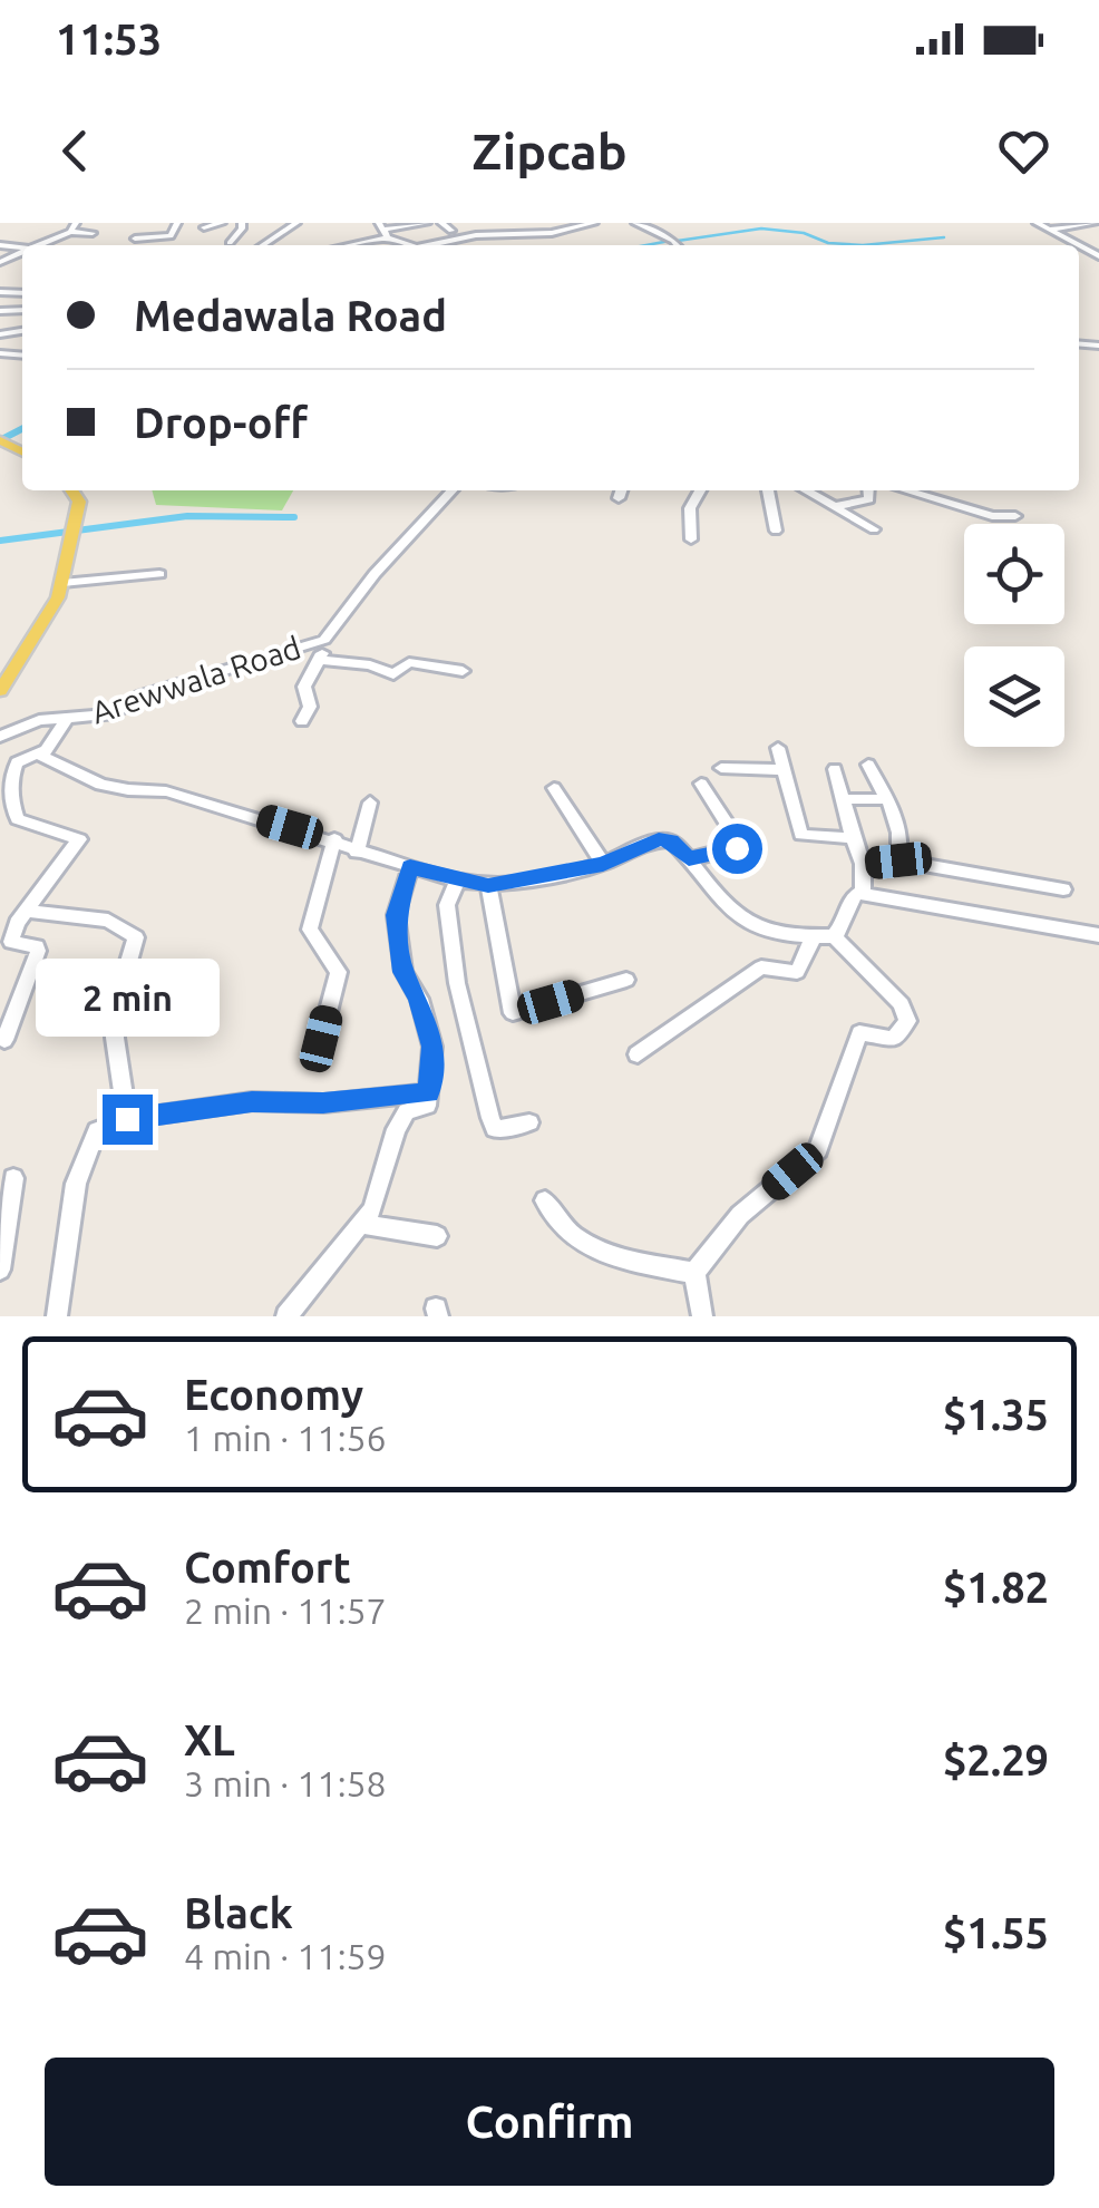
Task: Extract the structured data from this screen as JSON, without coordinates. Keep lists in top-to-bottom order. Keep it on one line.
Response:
{"streets":{"street":["Arewwala Road"]},"page":{"status":"11:53","header":"Zipcab","banner":["Medawala Road","Drop-off"],"bubble":"2 min","list":[{"name":"Economy","note":"1 min · 11:56","value":"$1.35"},{"name":"Comfort","note":"2 min · 11:57","value":"$1.82"},{"name":"XL","note":"3 min · 11:58","value":"$2.29"},{"name":"Black","note":"4 min · 11:59","value":"$1.55"}],"buttons":"Confirm"}}
